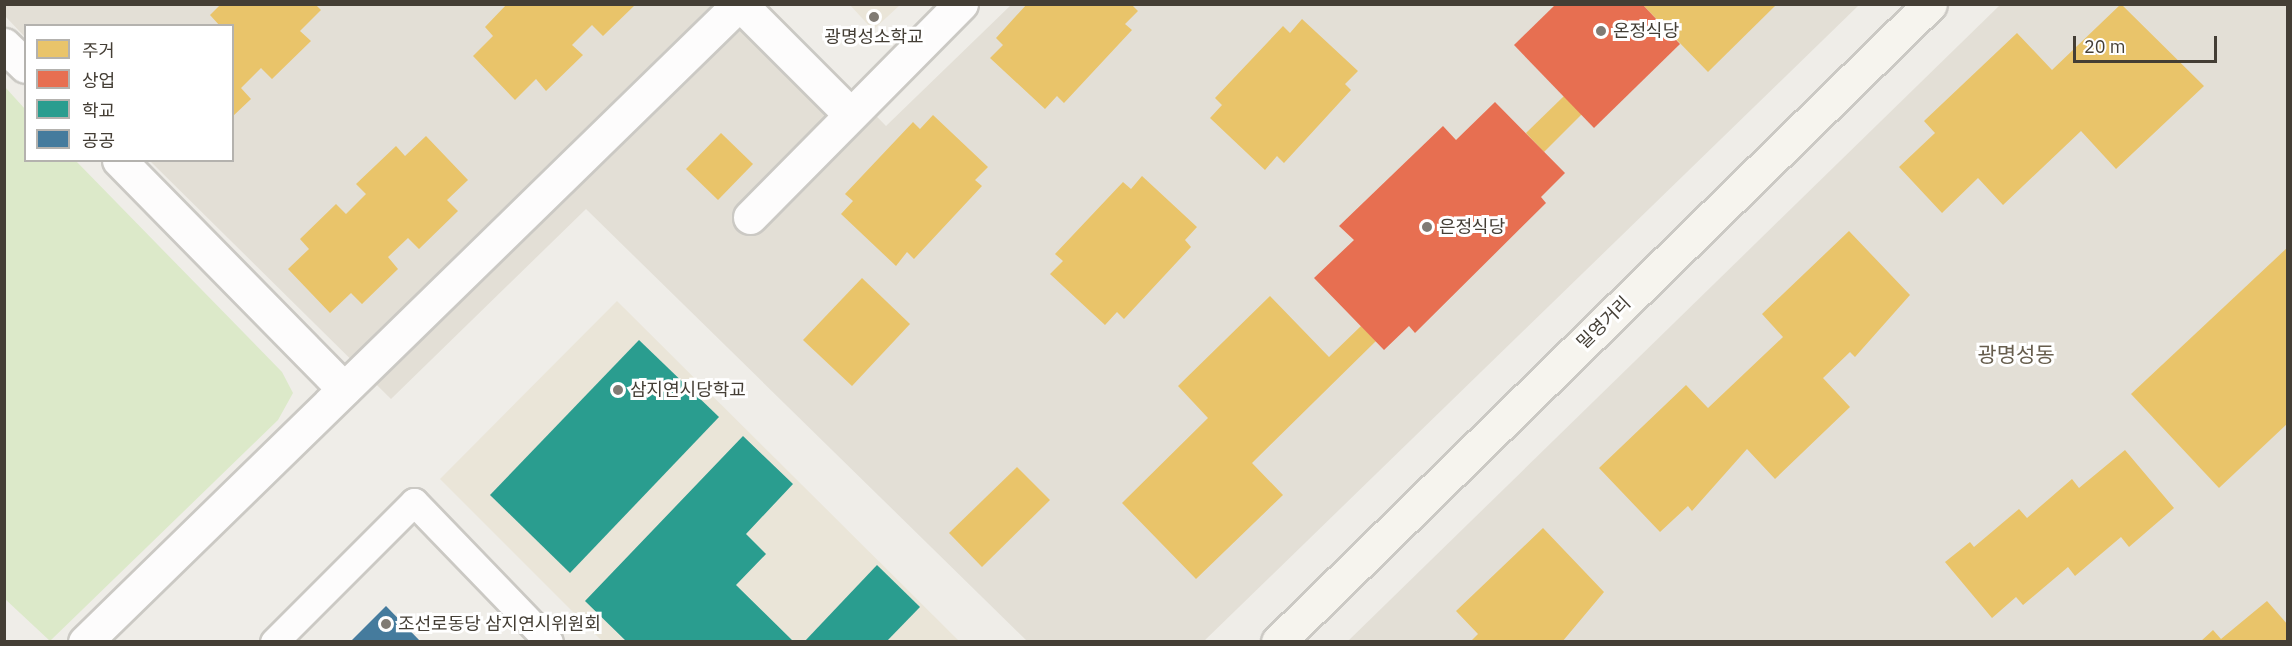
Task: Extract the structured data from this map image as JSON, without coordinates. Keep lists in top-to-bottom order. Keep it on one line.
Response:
{"streets":{"main road":["밀영거리"]},"districts":["광명성동"],"places":["광명성소학교","온정식당","은정식당","삼지연시당학교","조선로동당 삼지연시위원회"],"legend":["주거","상업","학교","공공"],"scale_bar":"20 m"}
